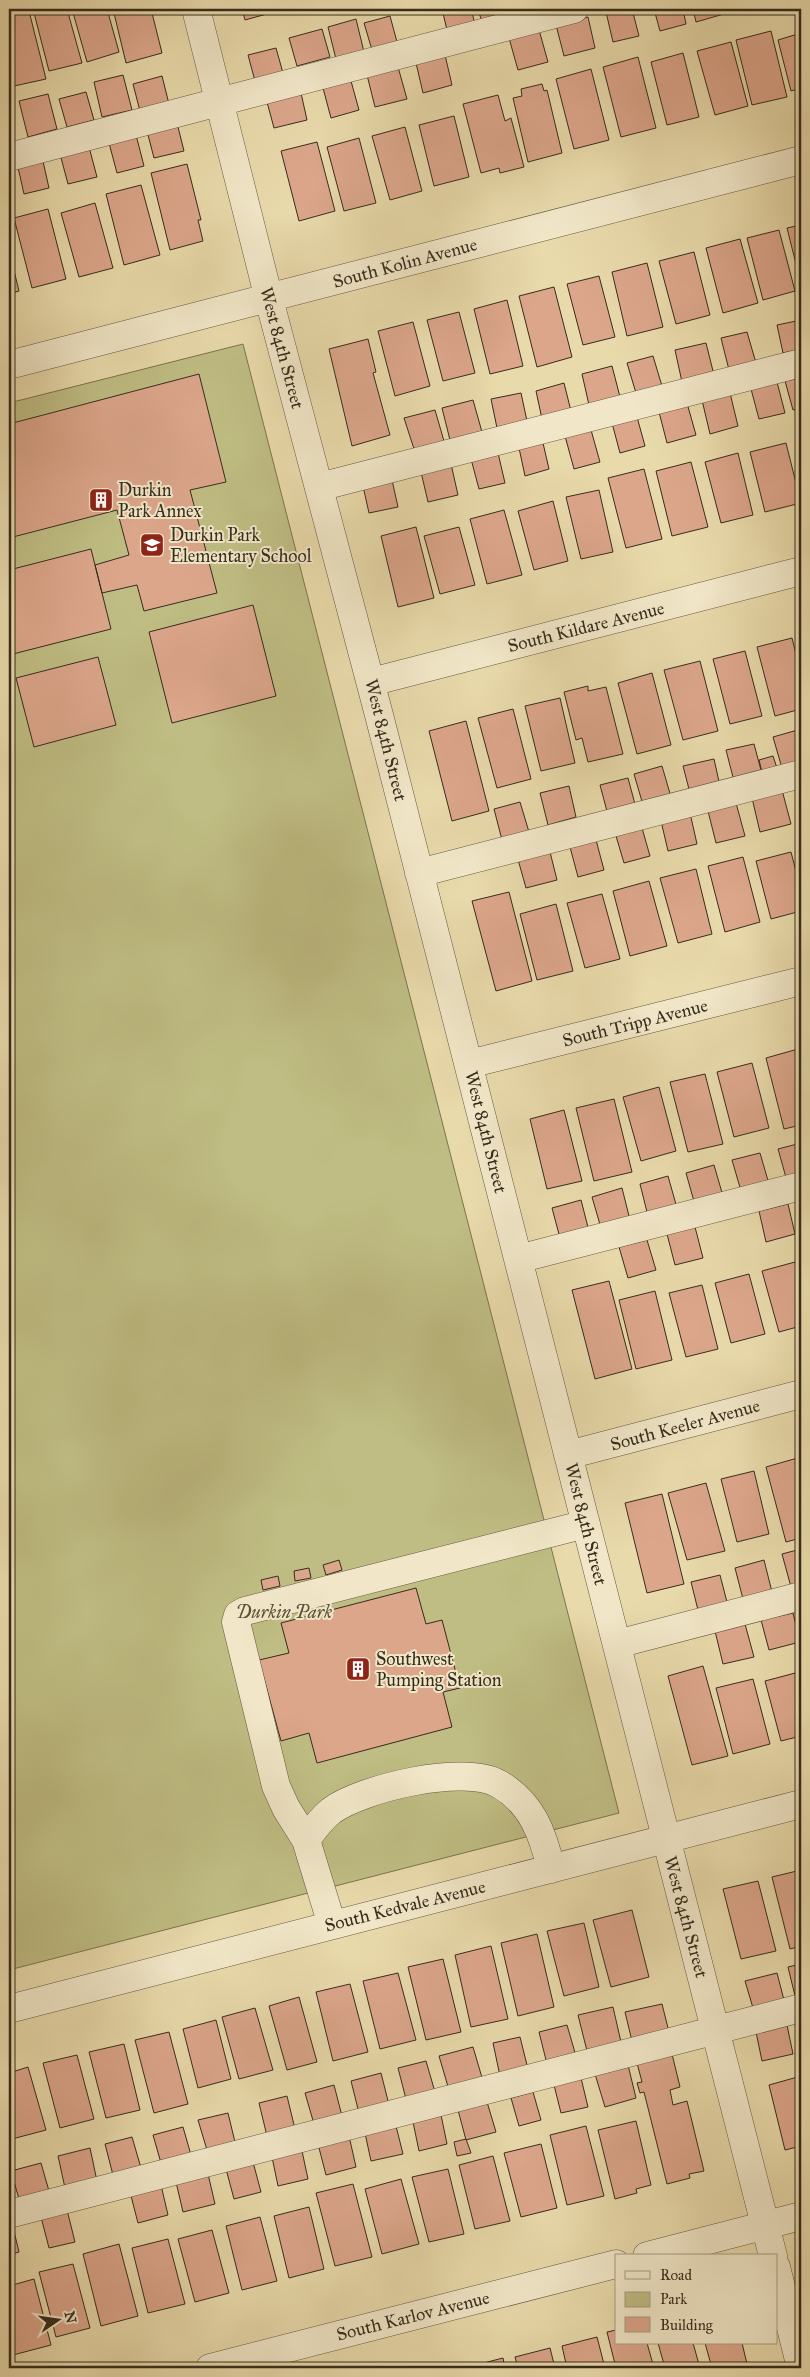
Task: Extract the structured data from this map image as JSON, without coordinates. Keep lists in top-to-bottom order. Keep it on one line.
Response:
{"streets":{"street":["South Kolin Avenue","West 84th Street","South Kildare Avenue","South Tripp Avenue","South Keeler Avenue","South Kedvale Avenue","South Karlov Avenue"]},"crossings":[["South Kolin Avenue","West 84th Street"],["West 84th Street","South Kildare Avenue"],["West 84th Street","South Tripp Avenue"],["West 84th Street","South Keeler Avenue"],["West 84th Street","South Kedvale Avenue"]],"parks":["Durkin Park"],"places":{"building":["Durkin Park Annex","Southwest Pumping Station"],"school or university":["Durkin Park Elementary School"]},"legend":["Road","Park","Building"],"north":"right"}
